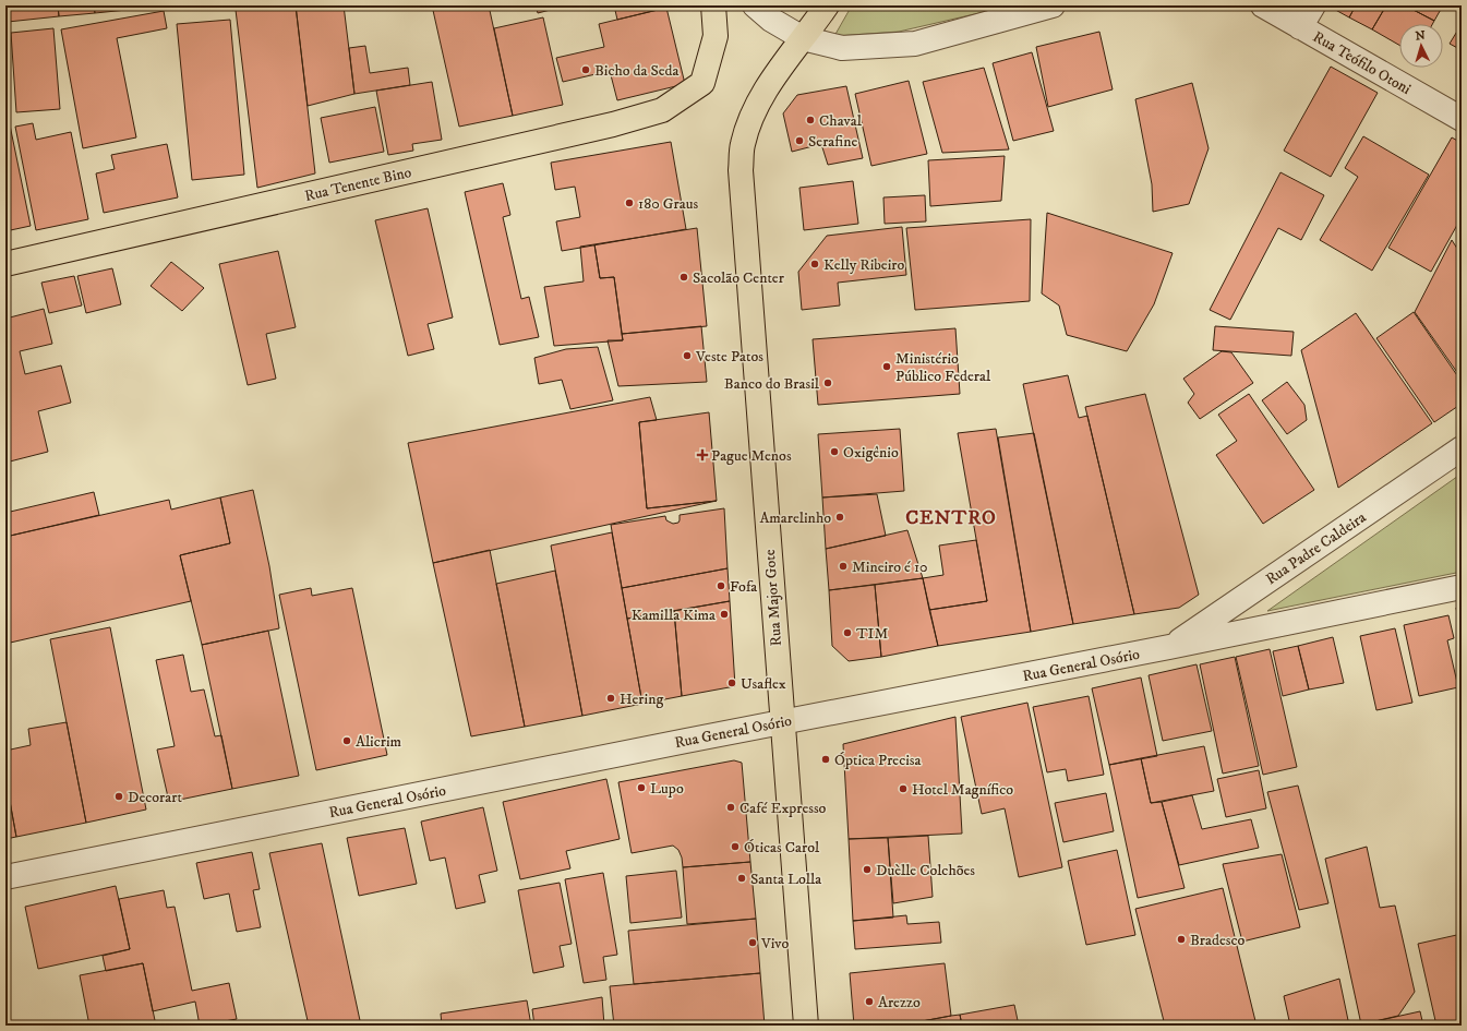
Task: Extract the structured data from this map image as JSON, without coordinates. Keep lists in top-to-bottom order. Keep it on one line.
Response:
{"streets":{"main road":["Rua Tenente Bino","Rua Major Gote"],"street":["Rua Teófilo Otoni","Rua Padre Caldeira","Rua General Osório"]},"crossings":[["Rua Padre Caldeira","Rua General Osório"],["Rua Major Gote","Rua General Osório"]],"districts":["CENTRO"],"places":{"other":["Bicho da Seda","Chaval","Serafine","180 Graus","Kelly Ribeiro","Sacolão Center","Veste Patos","Ministério Público Federal","Banco do Brasil","Oxigênio","Amarelinho","Mineiro é 10","Fofa","Kamilla Kima","TIM","Usaflex","Hering","Alicrim","Óptica Precisa","Lupo","Hotel Magnífico","Decorart","Café Expresso","Óticas Carol","Duèlle Colchões","Santa Lolla","Bradesco","Vivo","Arezzo"],"health":["Pague Menos"]},"north":"top"}
